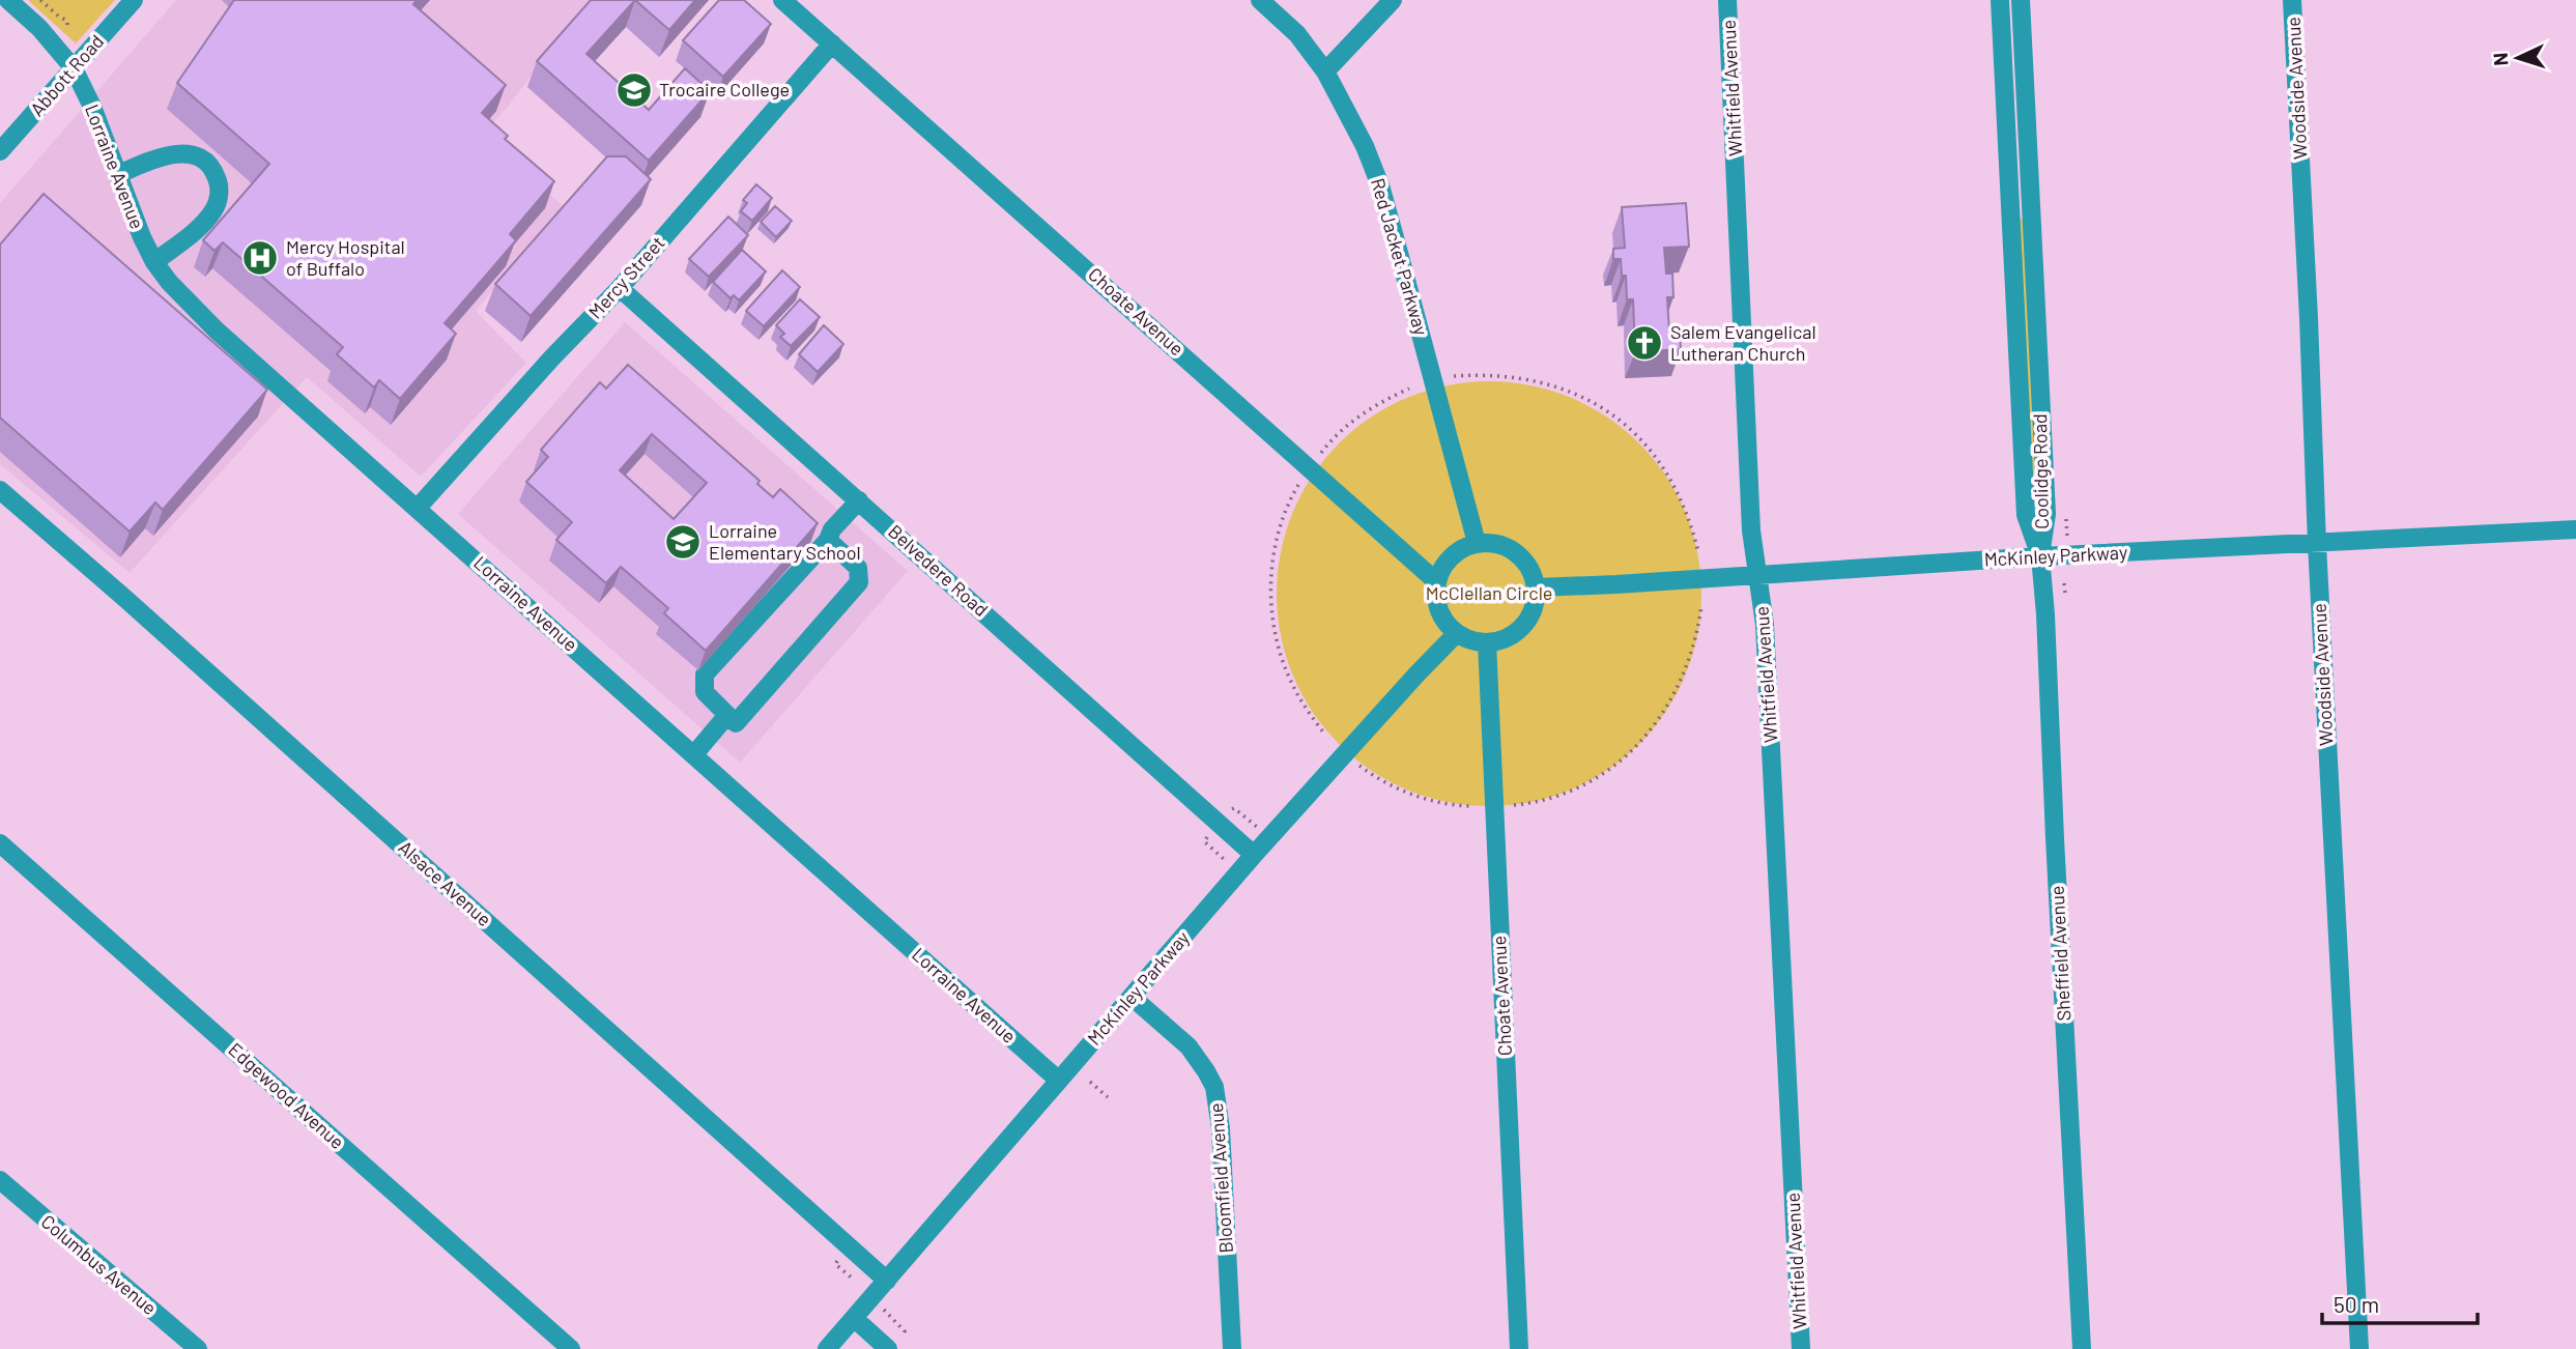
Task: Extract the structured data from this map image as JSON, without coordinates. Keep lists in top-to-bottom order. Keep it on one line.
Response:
{"streets":{"street":["Abbott Road","Whitfield Avenue","Woodside Avenue","Lorraine Avenue","Red Jacket Parkway","Mercy Street","Choate Avenue","Coolidge Road","McKinley Parkway","Belvedere Road","Alsace Avenue","Sheffield Avenue","Edgewood Avenue","Bloomfield Avenue","Columbus Avenue"]},"crossings":[["Abbott Road","Lorraine Avenue"],["Whitfield Avenue","McKinley Parkway"],["Woodside Avenue","McKinley Parkway"],["Lorraine Avenue","Mercy Street"],["Lorraine Avenue","McKinley Parkway"],["Red Jacket Parkway","Choate Avenue"],["Red Jacket Parkway","McKinley Parkway"],["Mercy Street","Choate Avenue"],["Mercy Street","Belvedere Road"],["Choate Avenue","McKinley Parkway"],["Coolidge Road","McKinley Parkway"],["Coolidge Road","Sheffield Avenue"],["McKinley Parkway","Belvedere Road"],["McKinley Parkway","Alsace Avenue"],["McKinley Parkway","Sheffield Avenue"],["McKinley Parkway","Bloomfield Avenue"]],"parks":["McClellan Circle"],"places":{"school or university":["Trocaire College","Lorraine Elementary School"],"hospital":["Mercy Hospital of Buffalo"],"church":["Salem Evangelical Lutheran Church"]},"scale_bar":"50 m","north":"left"}
